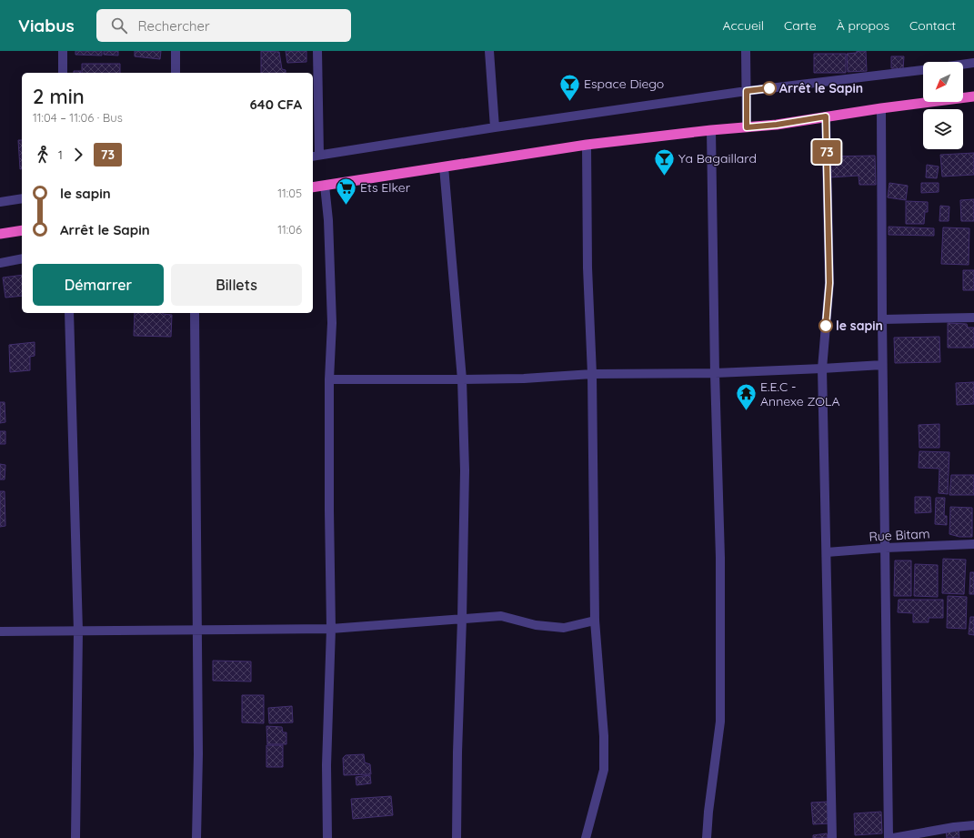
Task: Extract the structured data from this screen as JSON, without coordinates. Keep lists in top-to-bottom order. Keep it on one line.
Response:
{"streets":{"street":["Rue Bitam"]},"places":{"other":["Arrêt le Sapin","le sapin"],"bar":["Espace Diego","Ya Bagaillard"],"supermarket":["Ets Elker"],"temple":["E.E.C - Annexe ZOLA"]},"lines":["bus line 73"],"north":"bottom left","page":{"header":"Viabus","search":"Rechercher","nav":["Accueil","Carte","À propos","Contact"],"on_map":"73","heading":["2 min","11:04 – 11:06 · Bus","640 CFA"],"legs":["1","73"],"list":[{"name":"le sapin","value":"11:05"},{"name":"Arrêt le Sapin","value":"11:06"}],"buttons":["Démarrer","Billets"]}}
